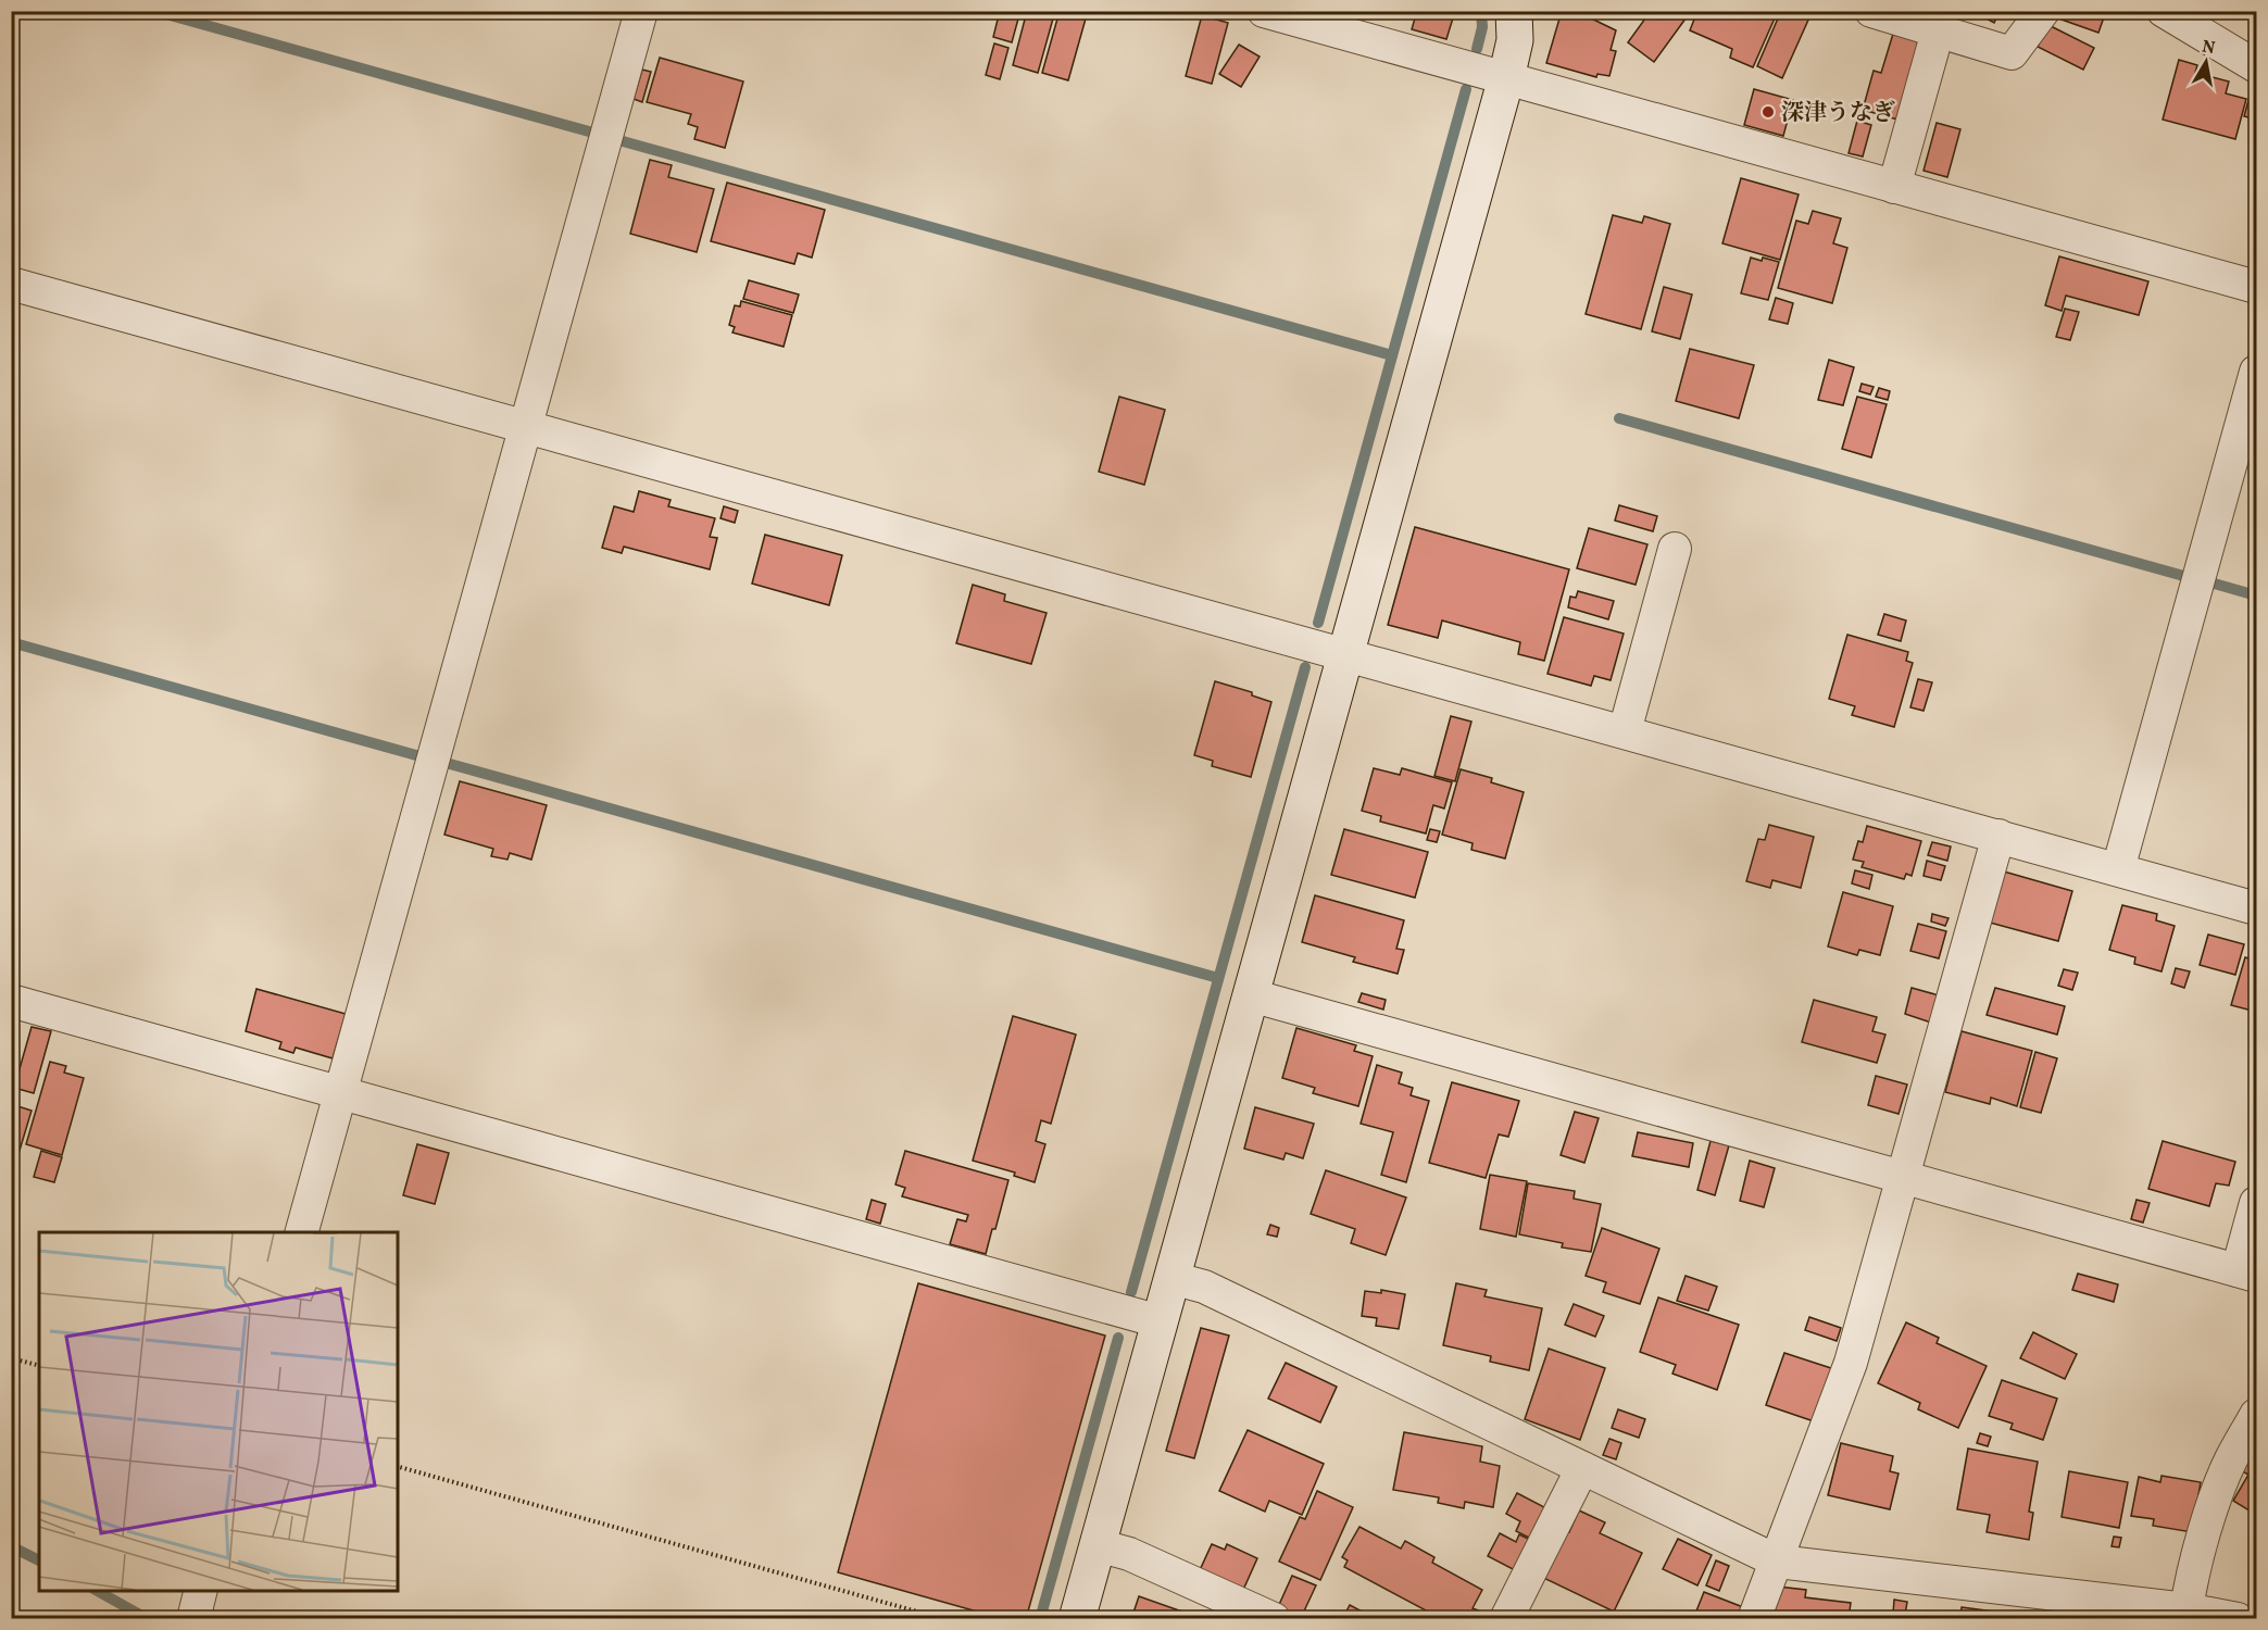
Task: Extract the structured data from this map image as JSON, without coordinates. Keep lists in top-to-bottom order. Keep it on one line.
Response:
{"places":["深津うなぎ"],"north":"top"}
